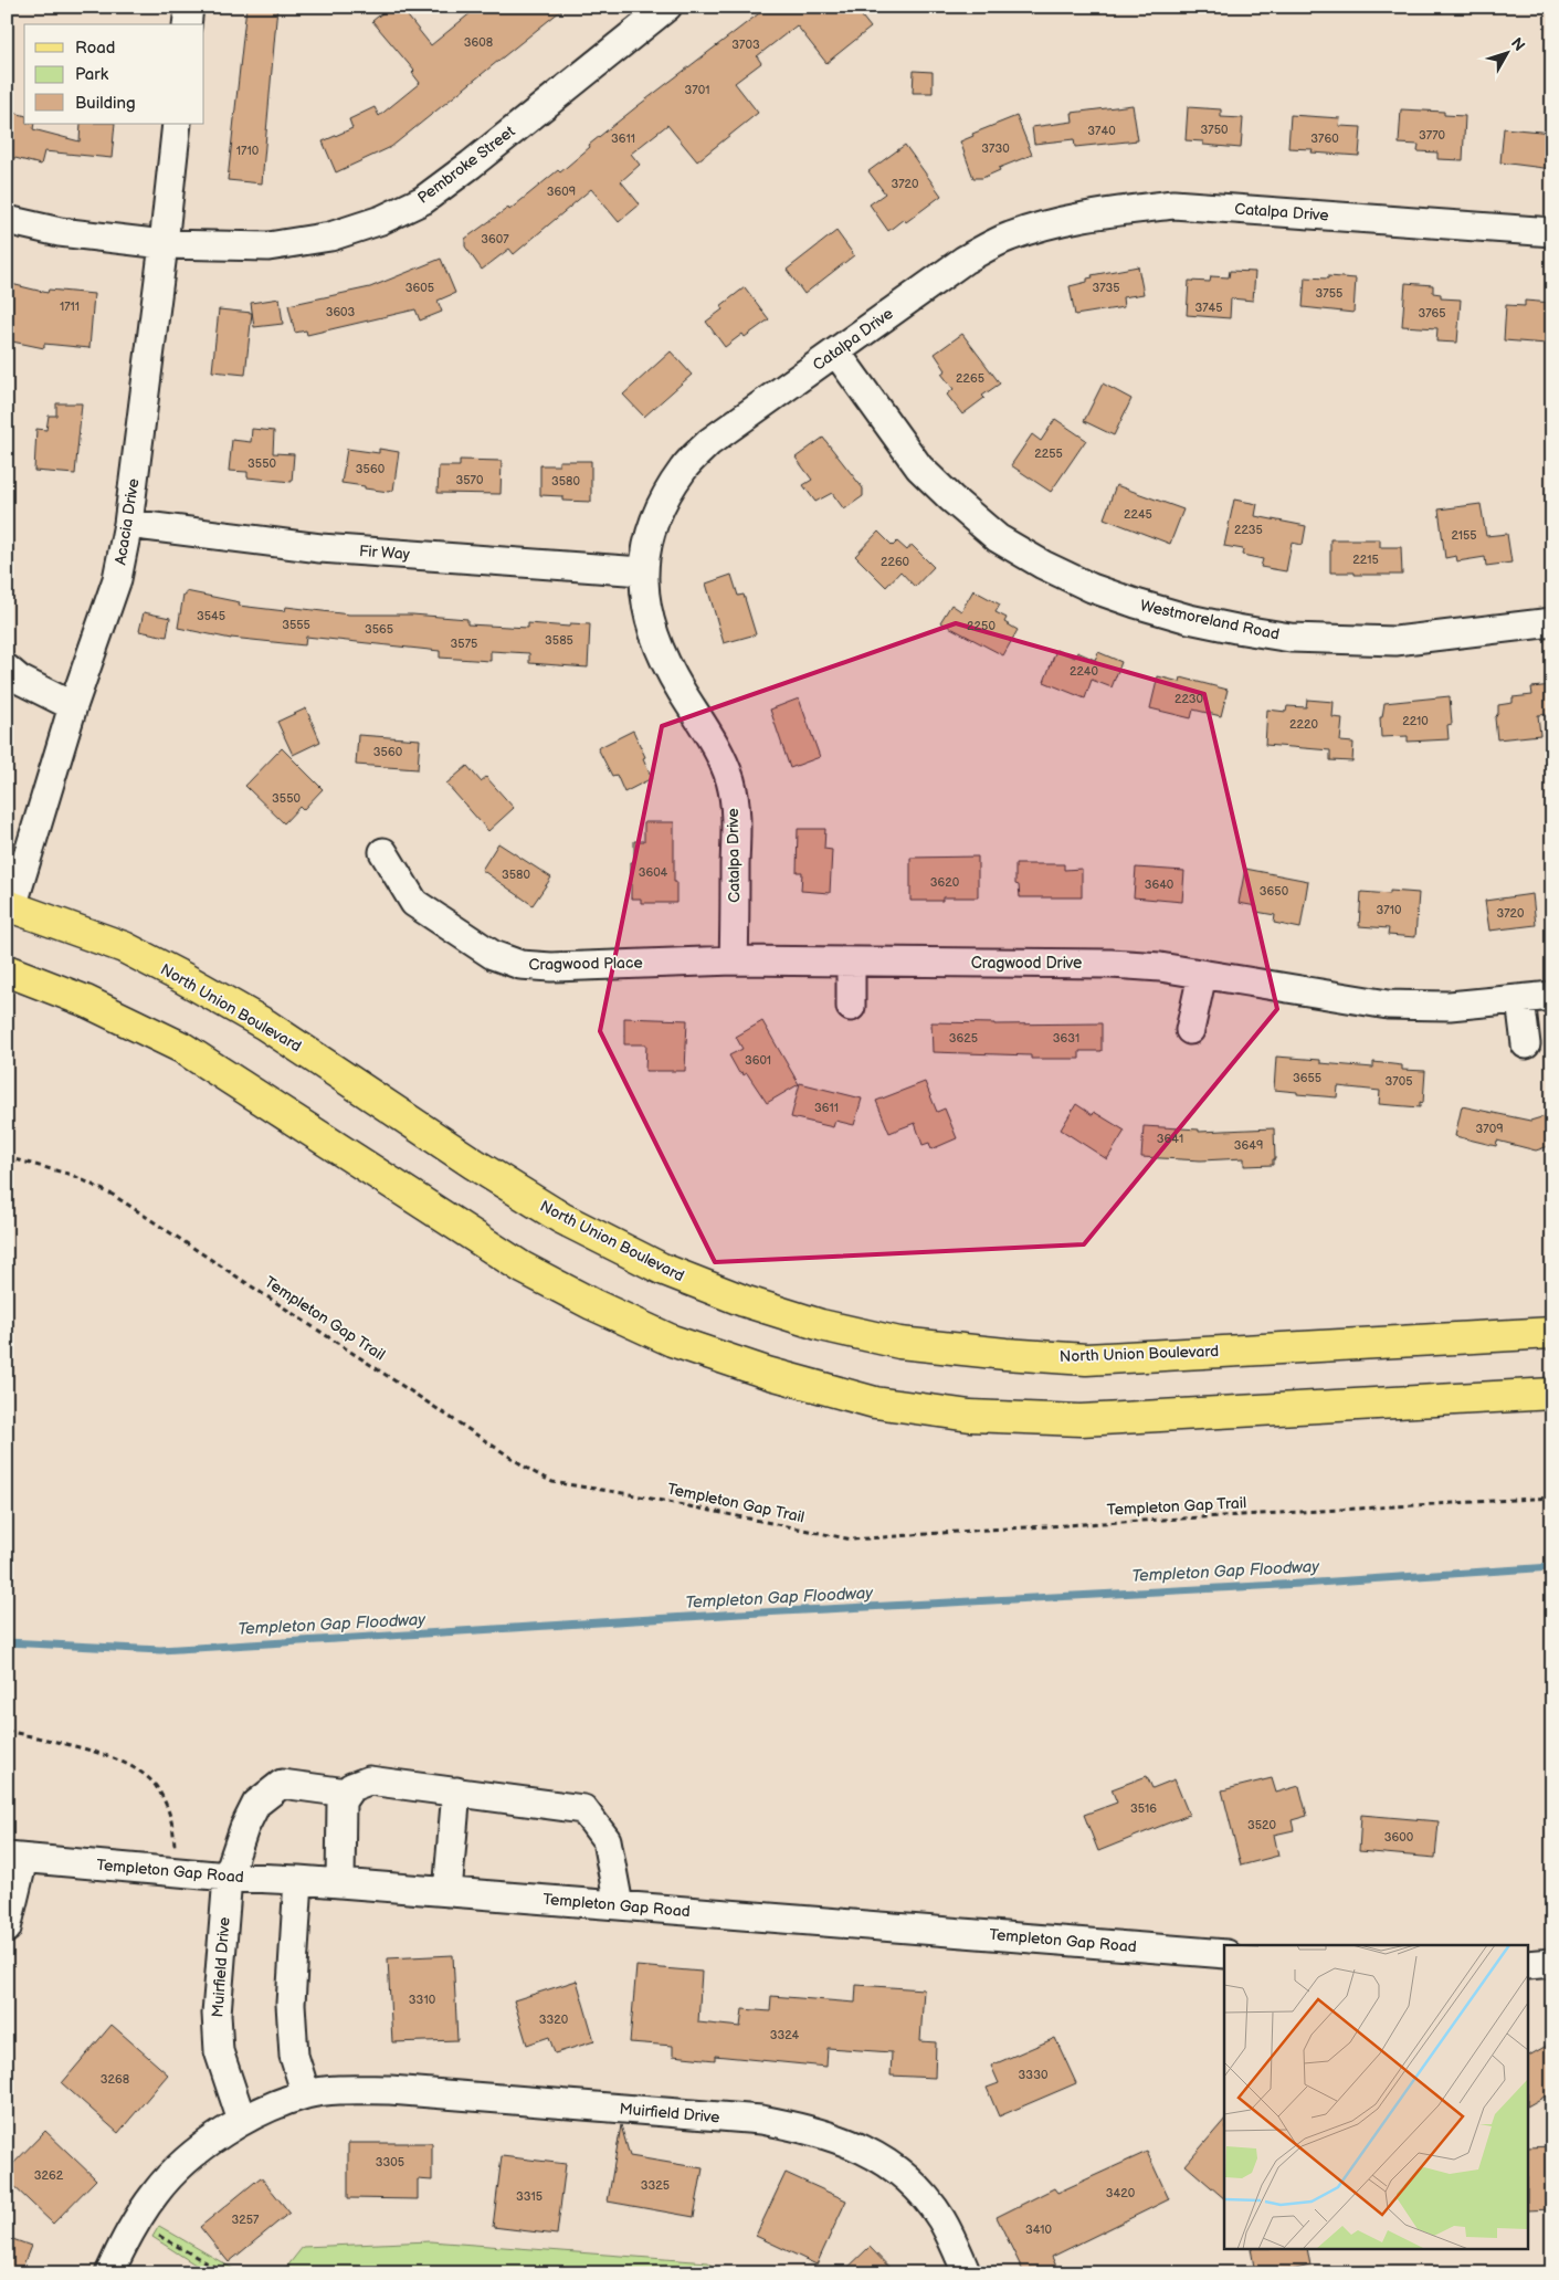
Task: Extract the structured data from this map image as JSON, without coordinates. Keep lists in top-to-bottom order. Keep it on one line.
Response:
{"streets":{"main road":["North Union Boulevard"],"street":["Pembroke Street","Catalpa Drive","Acacia Drive","Fir Way","Westmoreland Road","Cragwood Drive","Cragwood Place","Templeton Gap Road","Muirfield Drive"],"path":["Templeton Gap Trail"]},"crossings":[["Pembroke Street","Acacia Drive"],["Catalpa Drive","Fir Way"],["Catalpa Drive","Westmoreland Road"],["Catalpa Drive","Cragwood Drive"],["Catalpa Drive","Cragwood Place"],["Acacia Drive","Fir Way"],["Acacia Drive","North Union Boulevard"],["Cragwood Drive","Cragwood Place"],["Templeton Gap Road","Muirfield Drive"]],"water":["Templeton Gap Floodway"],"house_numbers":["3608","3703","3701","3750","3740","3770","3611","3760","3730","1710","3720","3609","3607","3605","3735","3755","1711","3745","3603","3765","2265","2255","3550","3560","3570","3580","2245","2235","2155","2215","2260","3545","3555","2250","3565","3585","3575","2240","2230","2210","2220","3560","3550","3604","3580","3620","3640","3650","3710","3720","3625","3631","3601","3655","3705","3611","3709","3641","3649","3516","3520","3600","3310","3320","3324","3330","3268","3305","3262","3325","3420","3315","3257","3410"],"legend":["Road","Park","Building"],"north":"top right"}
